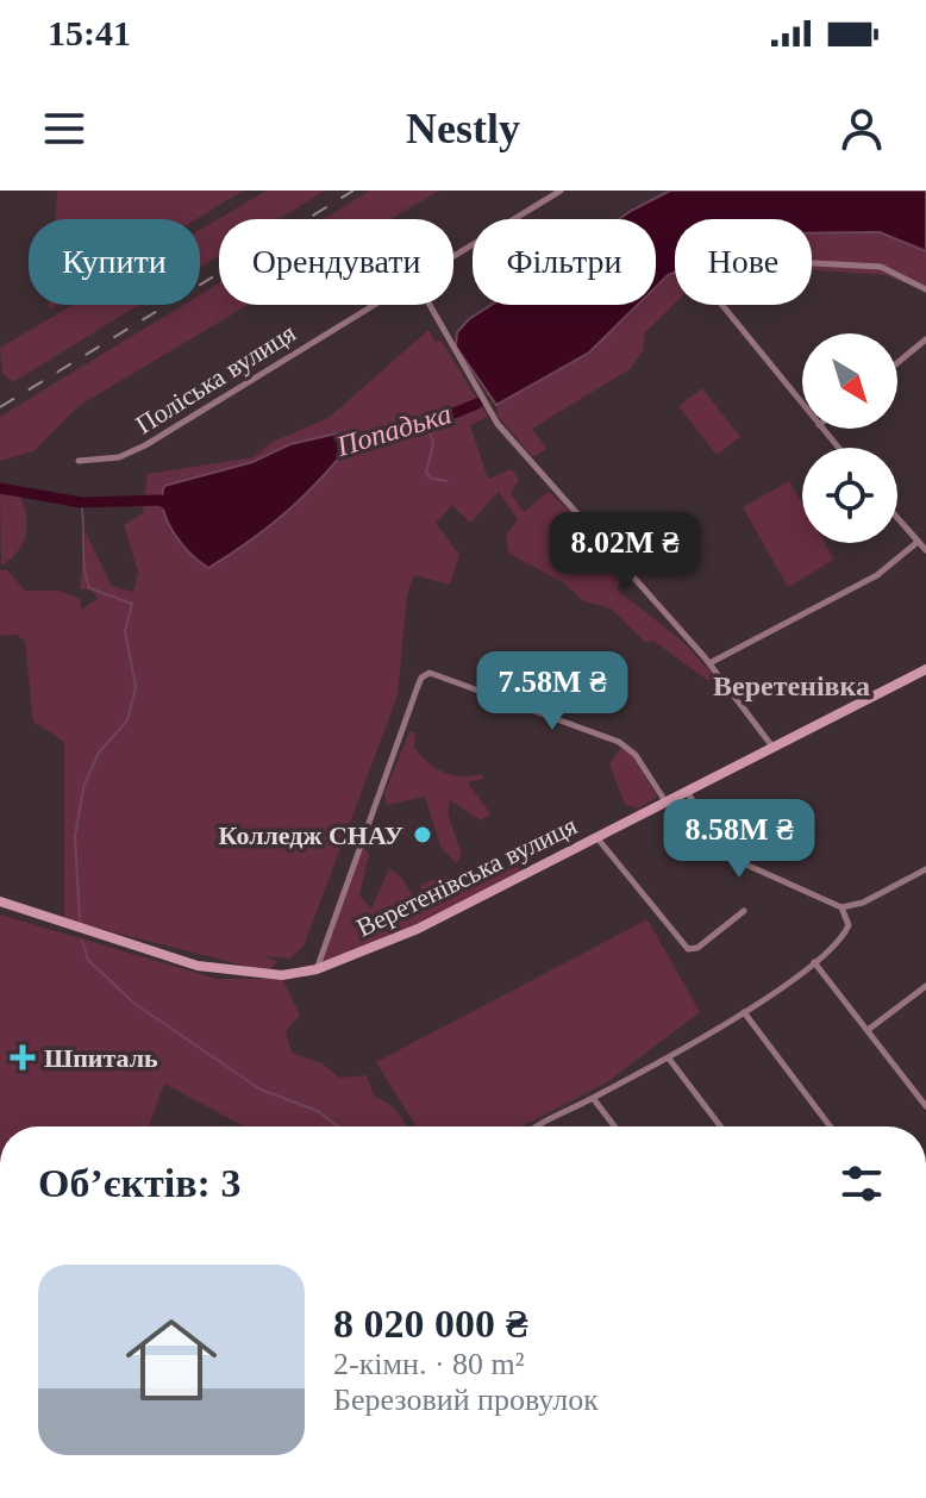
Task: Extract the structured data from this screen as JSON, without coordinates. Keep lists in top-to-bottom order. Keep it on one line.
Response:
{"streets":{"street":["Поліська вулиця","Веретенівська вулиця"]},"districts":["Веретенівка"],"water":["Попадька"],"places":{"other":["Колледж СНАУ"],"health":["Шпиталь"]},"north":"bottom right","page":{"status":"15:41","header":"Nestly","chip":["Купити","Орендувати","Фільтри","Нове"],"price":["8.02M ₴","7.58M ₴","8.58M ₴"],"heading":"Об’єктів: 3","list":[{"name":"8 020 000 ₴","note":"2-кімн. · 80 m² · Березовий провулок"}]}}
